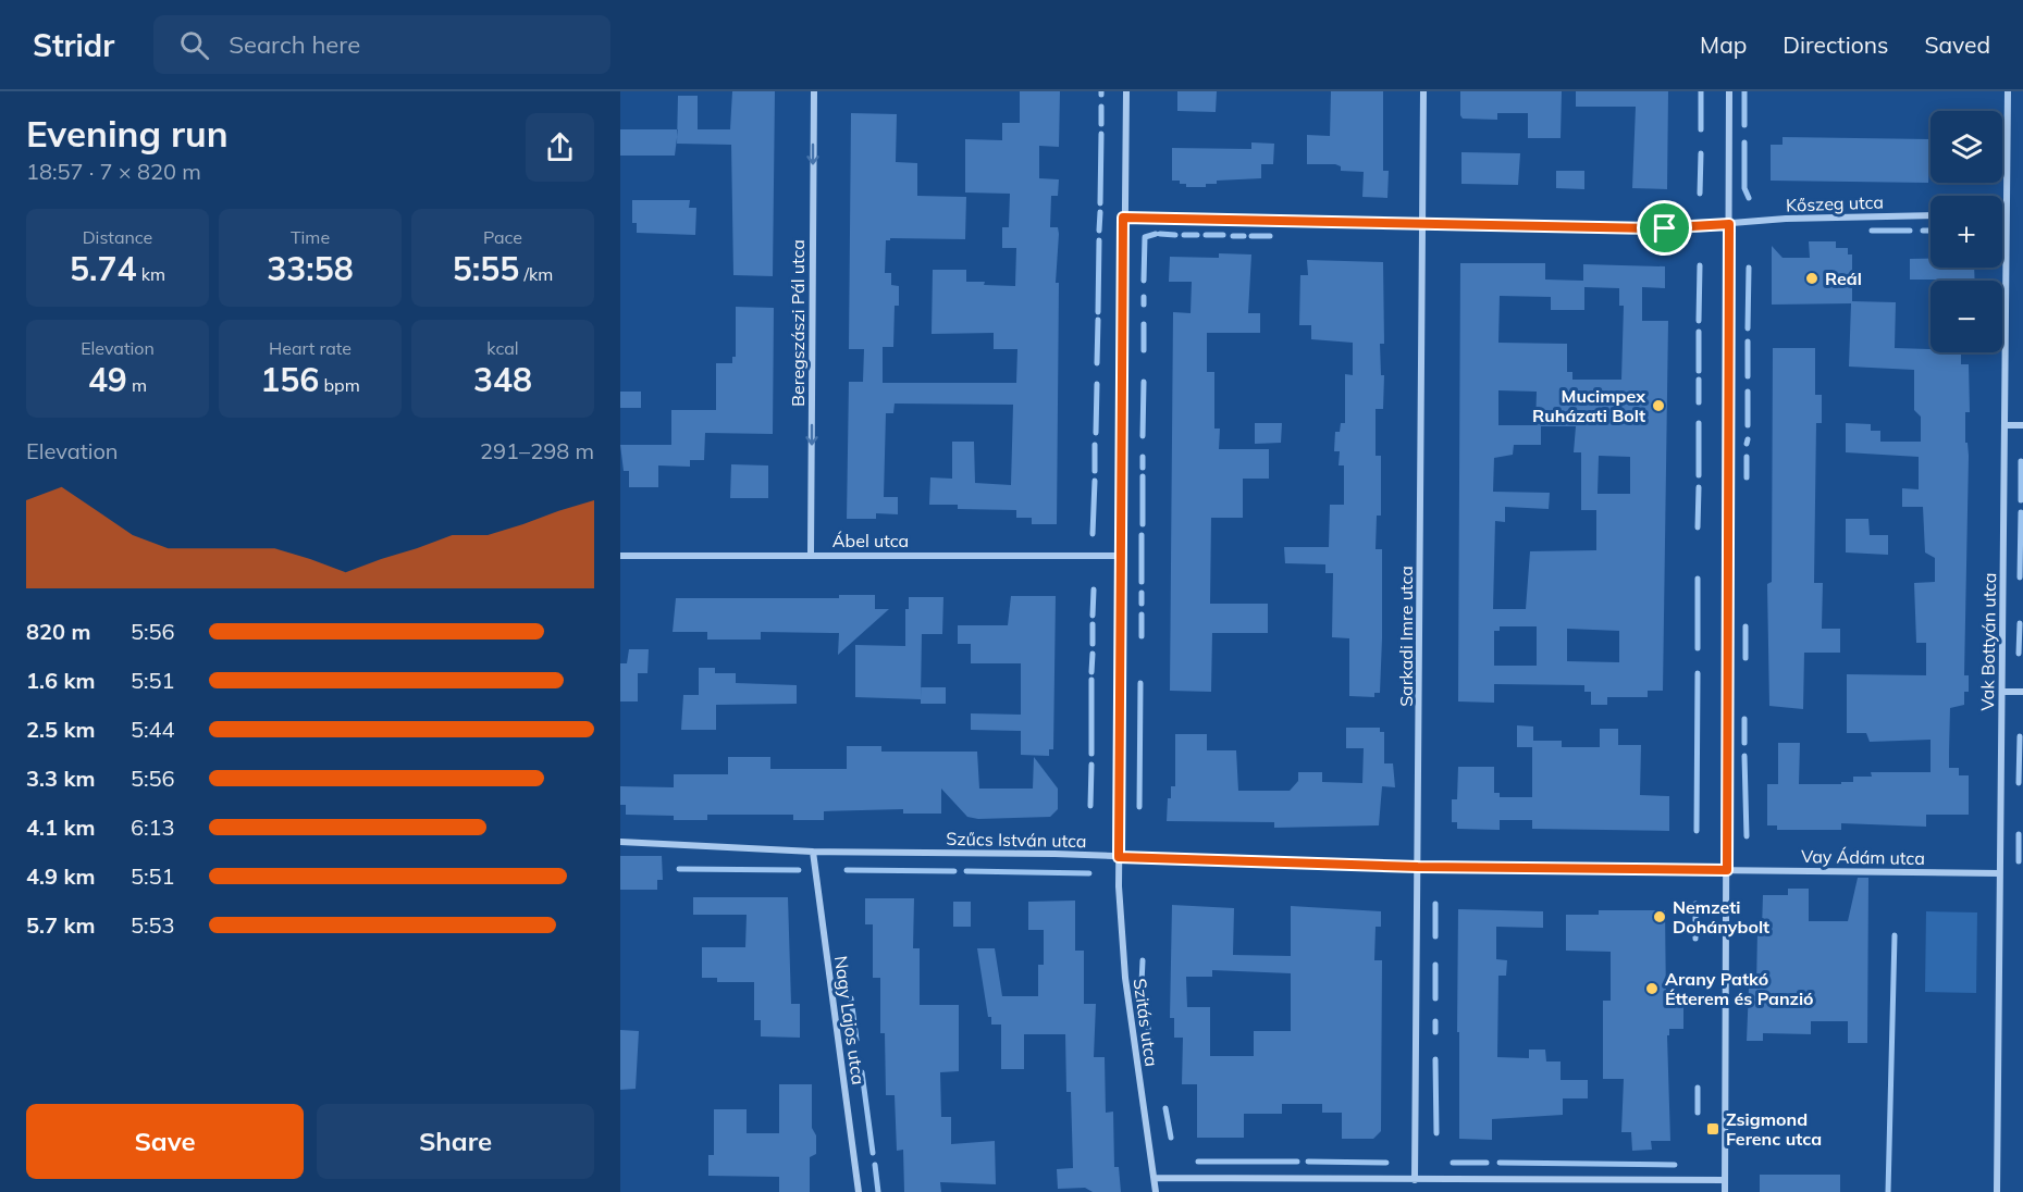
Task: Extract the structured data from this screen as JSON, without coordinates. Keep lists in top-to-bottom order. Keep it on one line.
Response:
{"streets":{"street":["Kőszeg utca","Beregszászi Pál utca","Ábel utca","Sarkadi Imre utca","Vak Bottyán utca","Szűcs István utca","Vay Ádám utca","Nagy Lajos utca","Szitás utca"]},"crossings":[["Kőszeg utca","Sarkadi Imre utca"],["Kőszeg utca","Szitás utca"],["Beregszászi Pál utca","Ábel utca"],["Ábel utca","Szitás utca"],["Sarkadi Imre utca","Szűcs István utca"],["Vak Bottyán utca","Vay Ádám utca"],["Szűcs István utca","Vay Ádám utca"],["Szűcs István utca","Nagy Lajos utca"],["Szűcs István utca","Szitás utca"]],"one_way":["Beregszászi Pál utca"],"places":{"other":["Reál","Mucimpex Ruházati Bolt","Nemzeti Dohánybolt","Arany Patkó Étterem és Panzió"],"transit":["Zsigmond Ferenc utca"]},"page":{"header":"Stridr","search":"Search here","nav":["Map","Directions","Saved"],"heading":["Evening run","18:57 · 7 × 820 m"],"map_buttons":["+","−"],"stats":[["Distance","5.74 km"],["Time","33:58"],["Pace","5:55 /km"],["Elevation","49 m"],["Heart rate","156 bpm"],["kcal","348"]],"chart":["Elevation","291–298 m"],"list":[{"name":"820 m","note":"5:56"},{"name":"1.6 km","note":"5:51"},{"name":"2.5 km","note":"5:44"},{"name":"3.3 km","note":"5:56"},{"name":"4.1 km","note":"6:13"},{"name":"4.9 km","note":"5:51"},{"name":"5.7 km","note":"5:53"}],"buttons":["Save","Share"]}}
